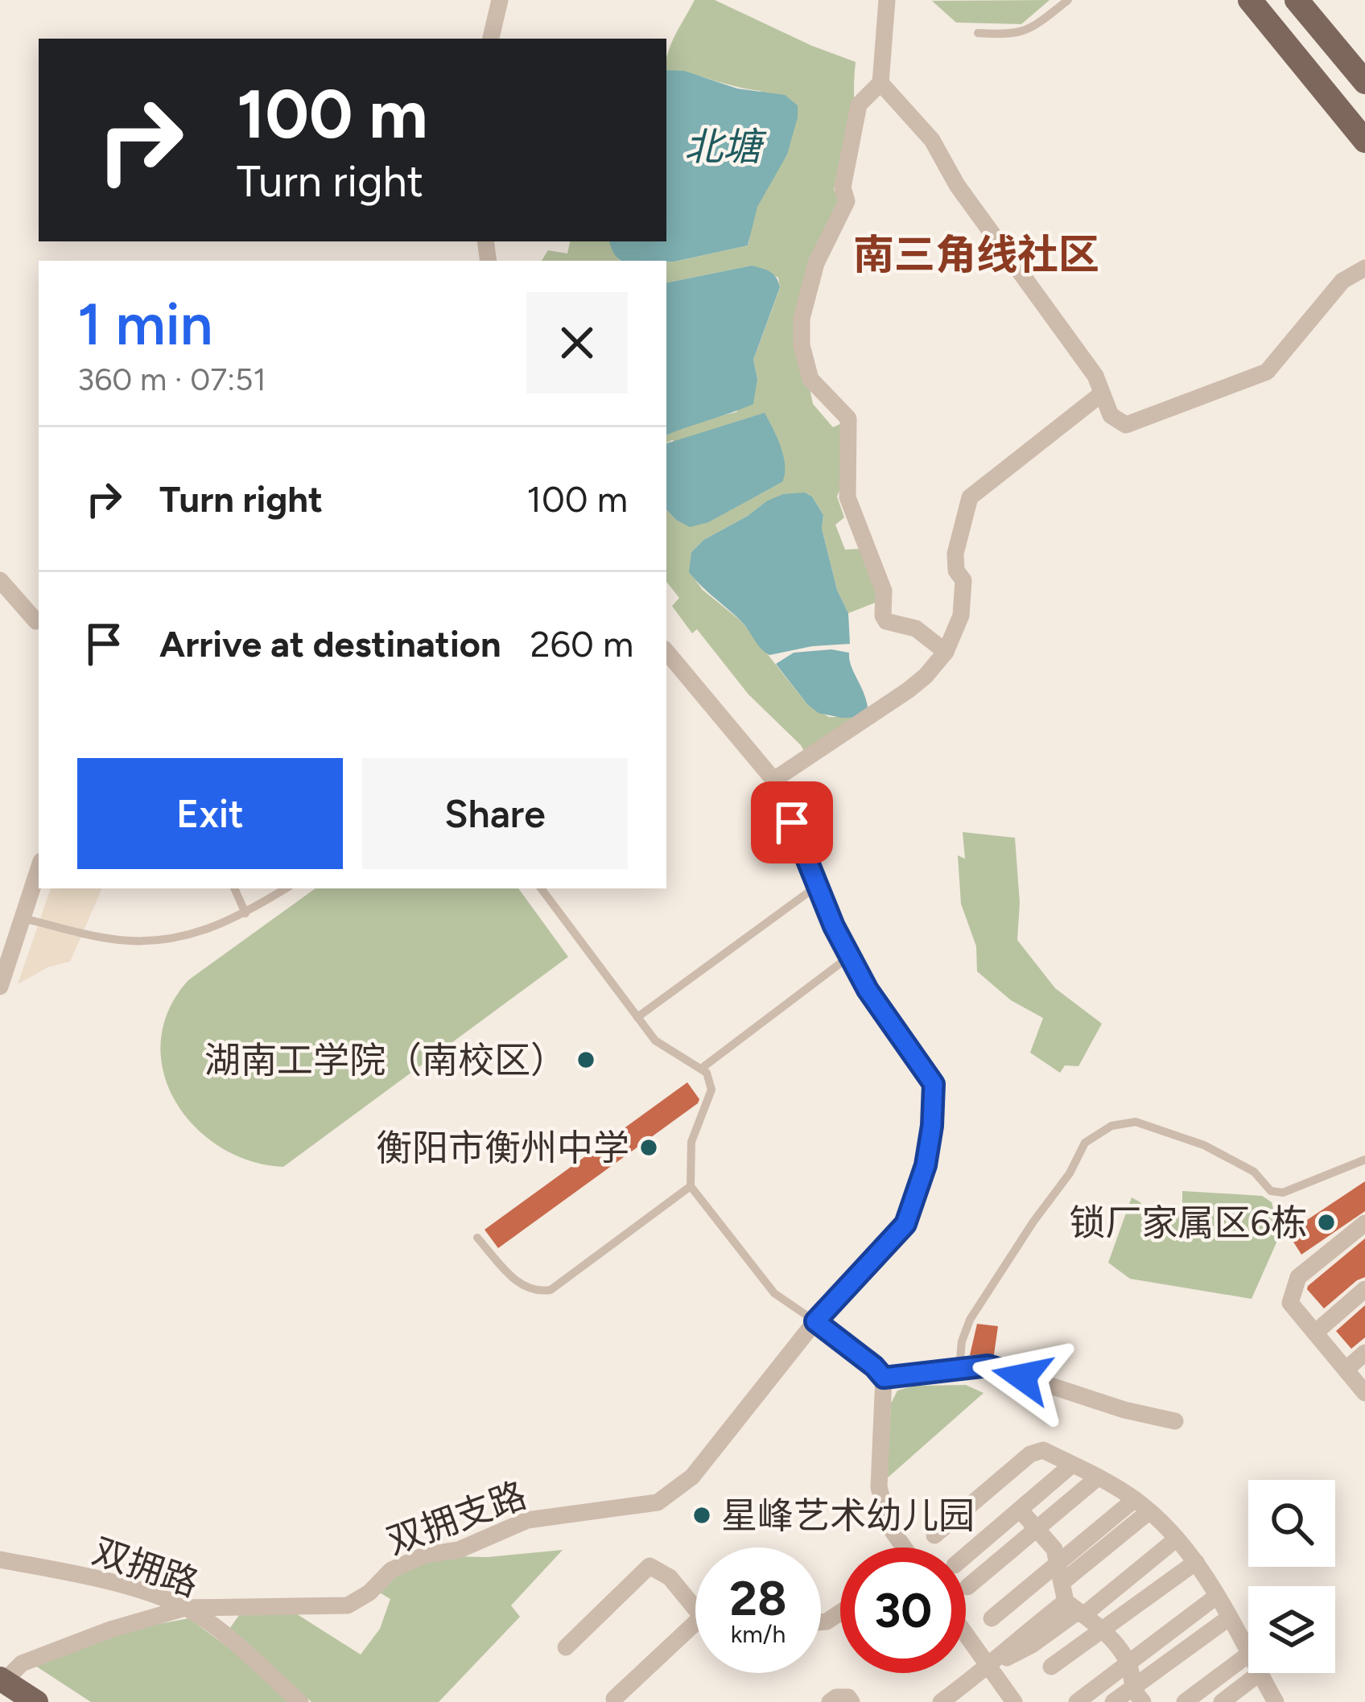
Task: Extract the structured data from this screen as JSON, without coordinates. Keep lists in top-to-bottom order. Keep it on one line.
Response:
{"streets":{"street":["双拥支路","双拥路"]},"crossings":[["双拥支路","双拥路"]],"districts":["南三角线社区"],"water":["北塘"],"places":["湖南工学院（南校区）","衡阳市衡州中学","锁厂家属区6栋","星峰艺术幼儿园"],"page":{"turn":["100 m","Turn right"],"heading":["1 min","360 m · 07:51"],"list":[{"name":"Turn right","value":"100 m"},{"name":"Arrive at destination","value":"260 m"}],"buttons":["Exit","Share"],"speed":"28 km/h","limit":"30"}}
